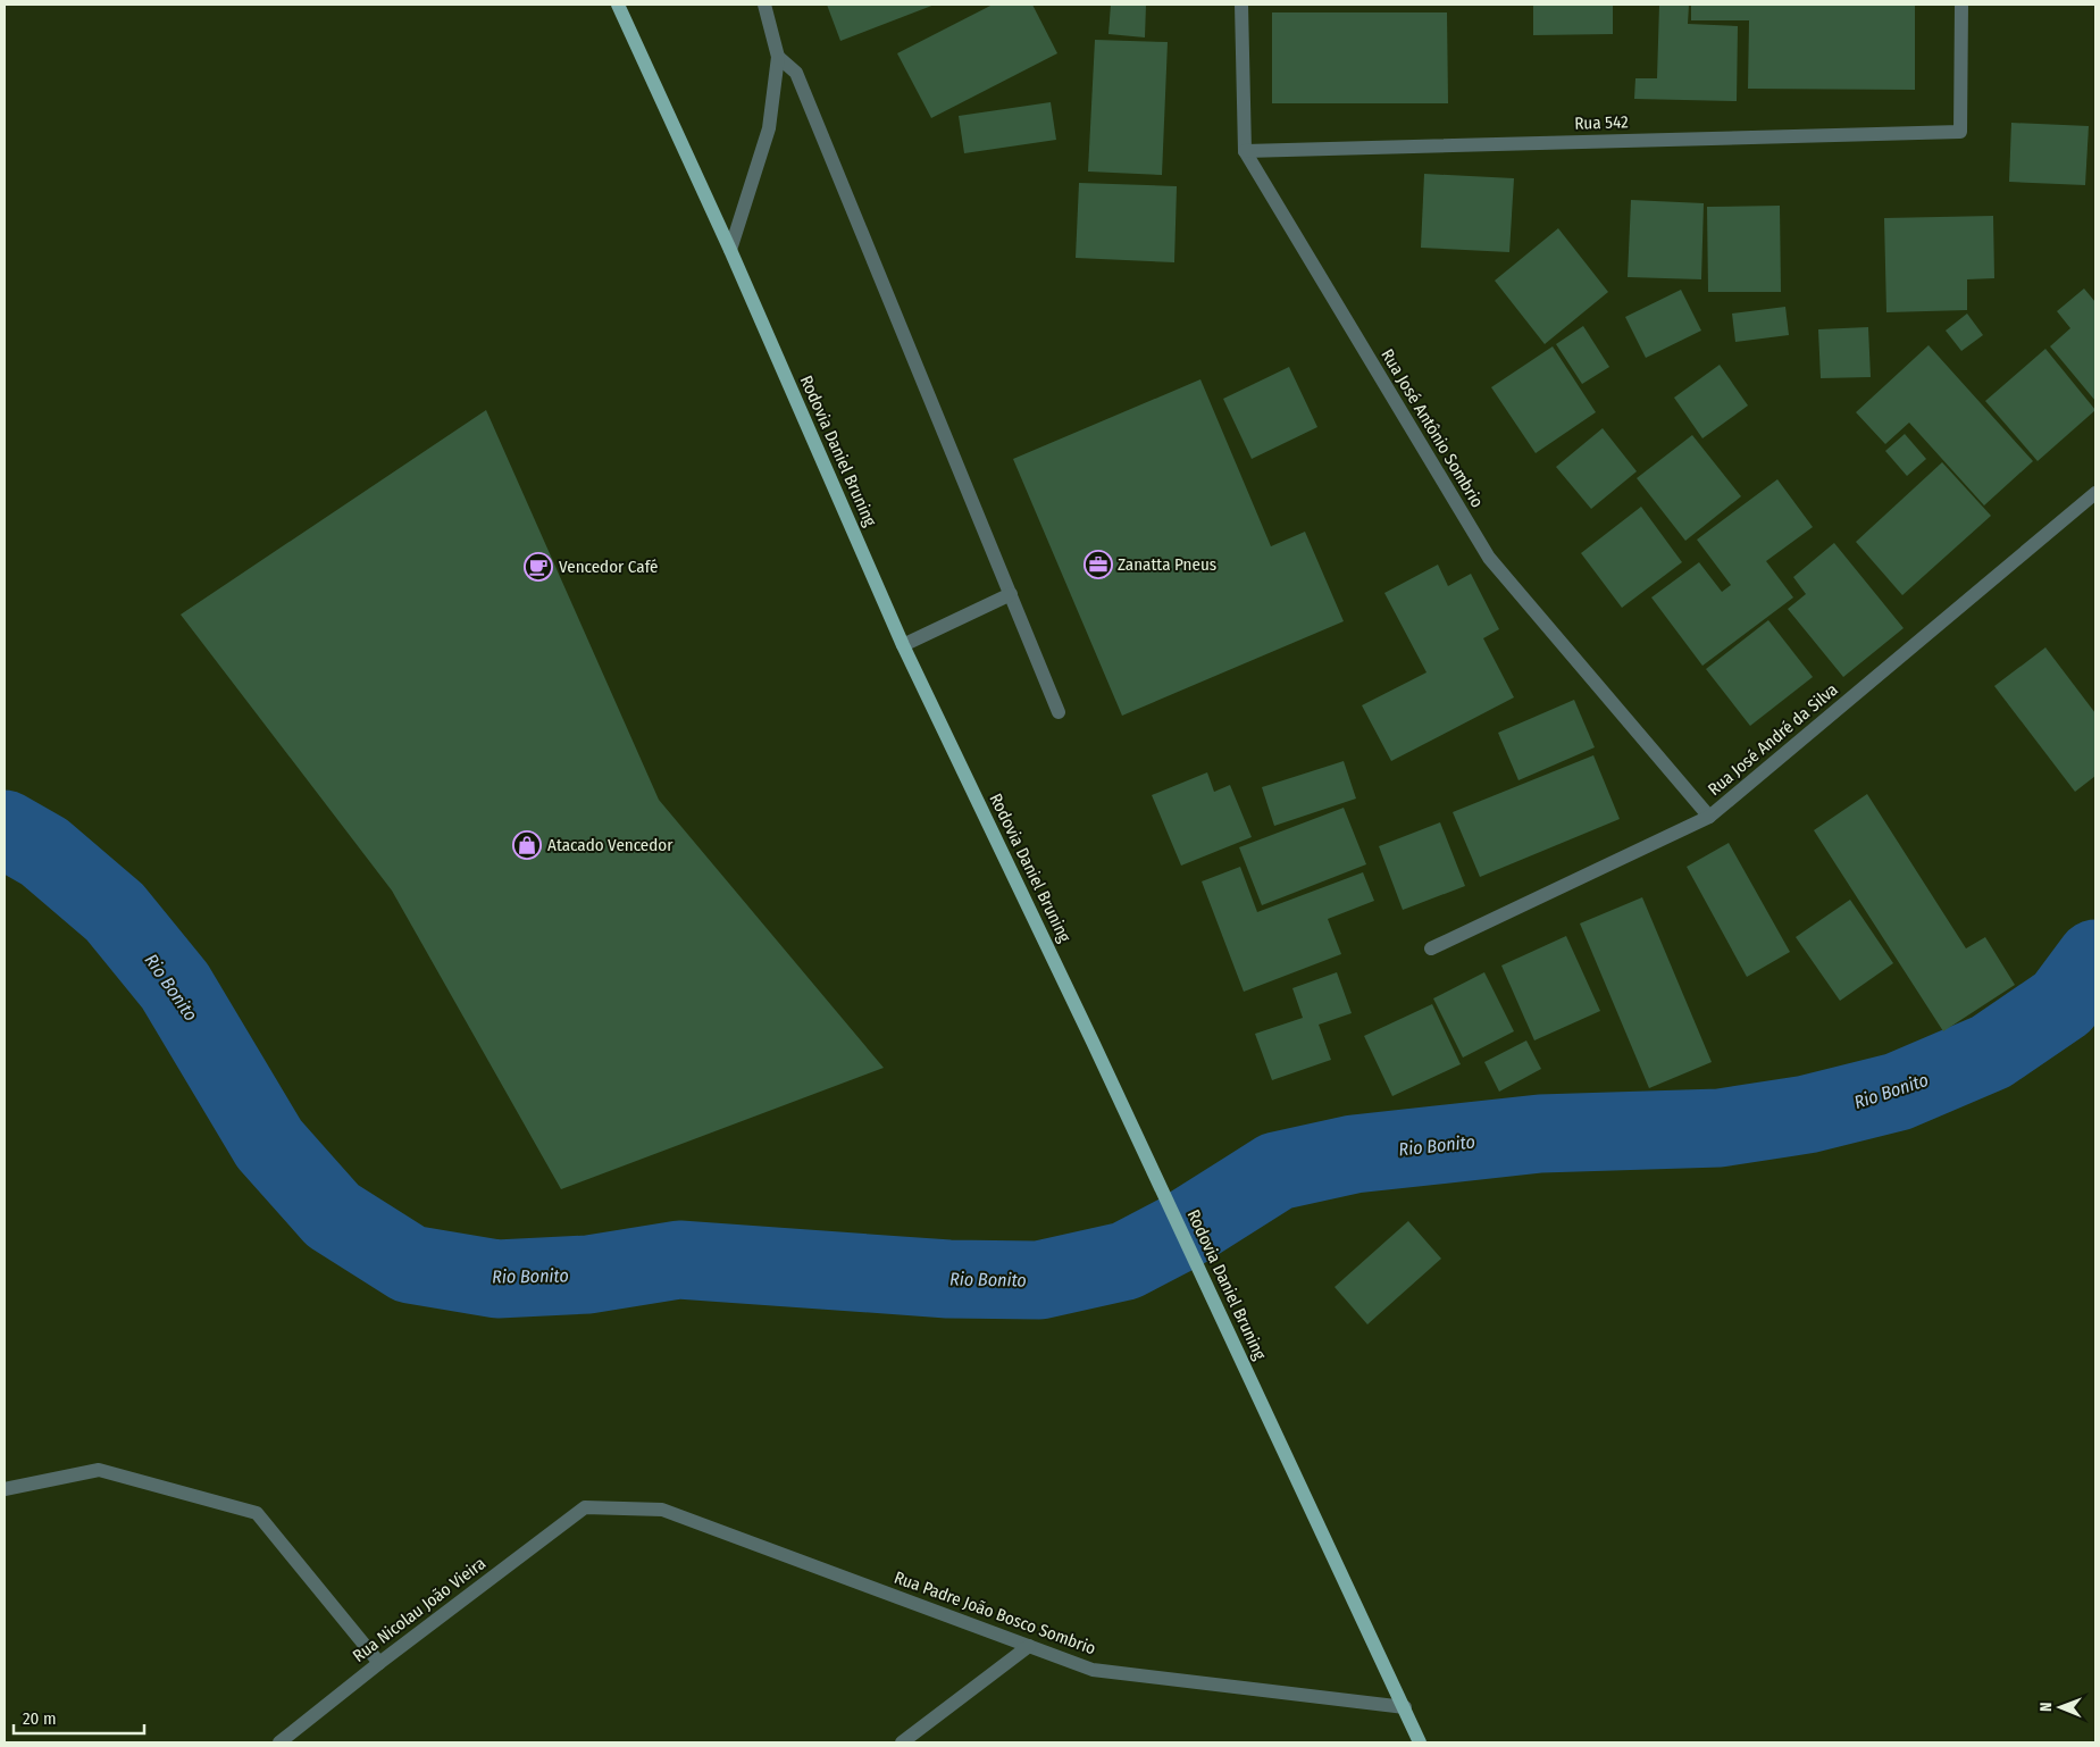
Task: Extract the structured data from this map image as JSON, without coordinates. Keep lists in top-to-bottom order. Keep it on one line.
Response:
{"streets":{"main road":["Rodovia Daniel Bruning"],"street":["Rua 542","Rua José Antônio Sombrio","Rua José André da Silva","Rua Nicolau João Vieira","Rua Padre João Bosco Sombrio"]},"crossings":[["Rua 542","Rua José Antônio Sombrio"],["Rua José Antônio Sombrio","Rua José André da Silva"],["Rodovia Daniel Bruning","Rua Padre João Bosco Sombrio"],["Rua Nicolau João Vieira","Rua Padre João Bosco Sombrio"]],"water":["Rio Bonito"],"places":{"office":["Zanatta Pneus"],"cafe":["Vencedor Café"],"shop":["Atacado Vencedor"]},"scale_bar":"20 m","north":"left"}
